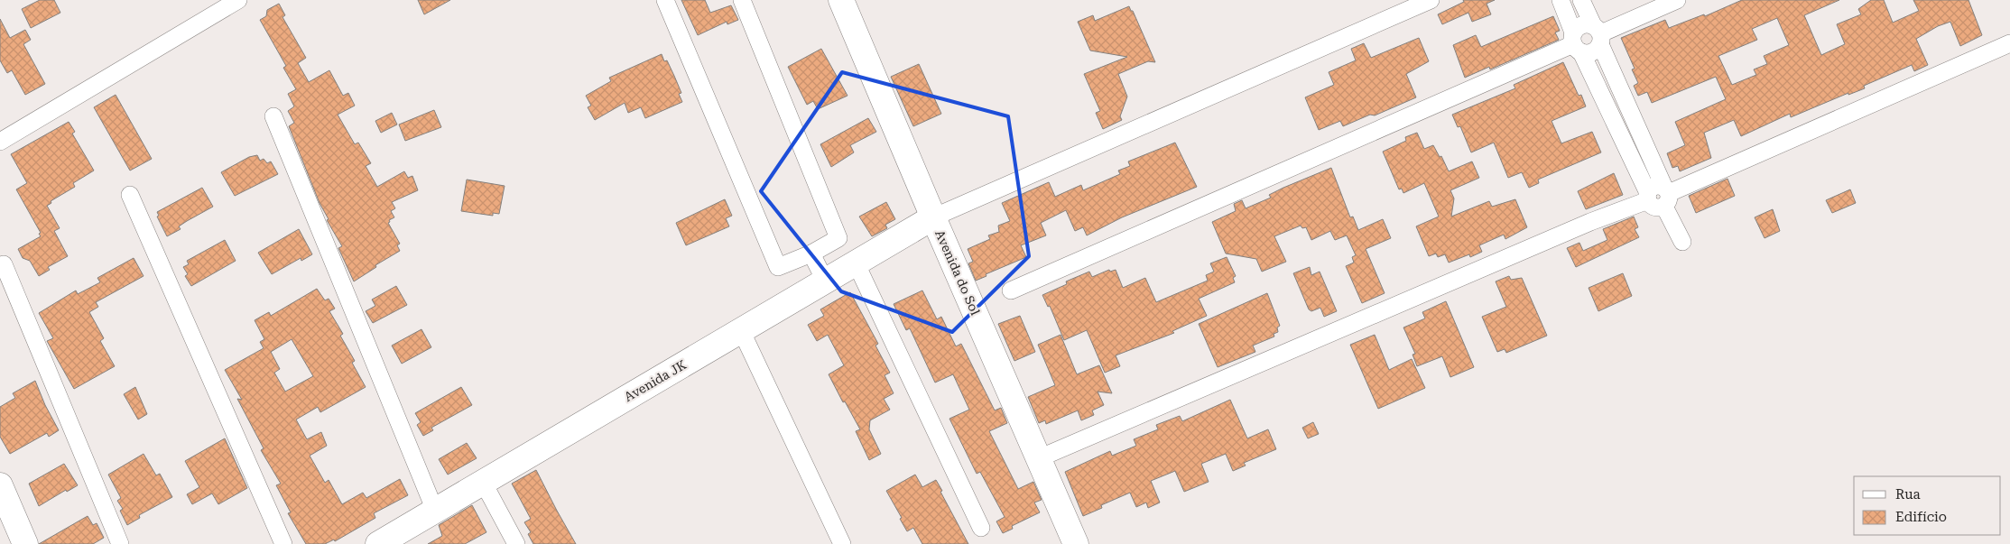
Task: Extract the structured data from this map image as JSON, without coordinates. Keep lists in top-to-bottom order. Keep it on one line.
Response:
{"streets":{"street":["Avenida do Sol","Avenida JK"]},"crossings":[["Avenida do Sol","Avenida JK"]],"legend":["Rua","Edifício"]}
